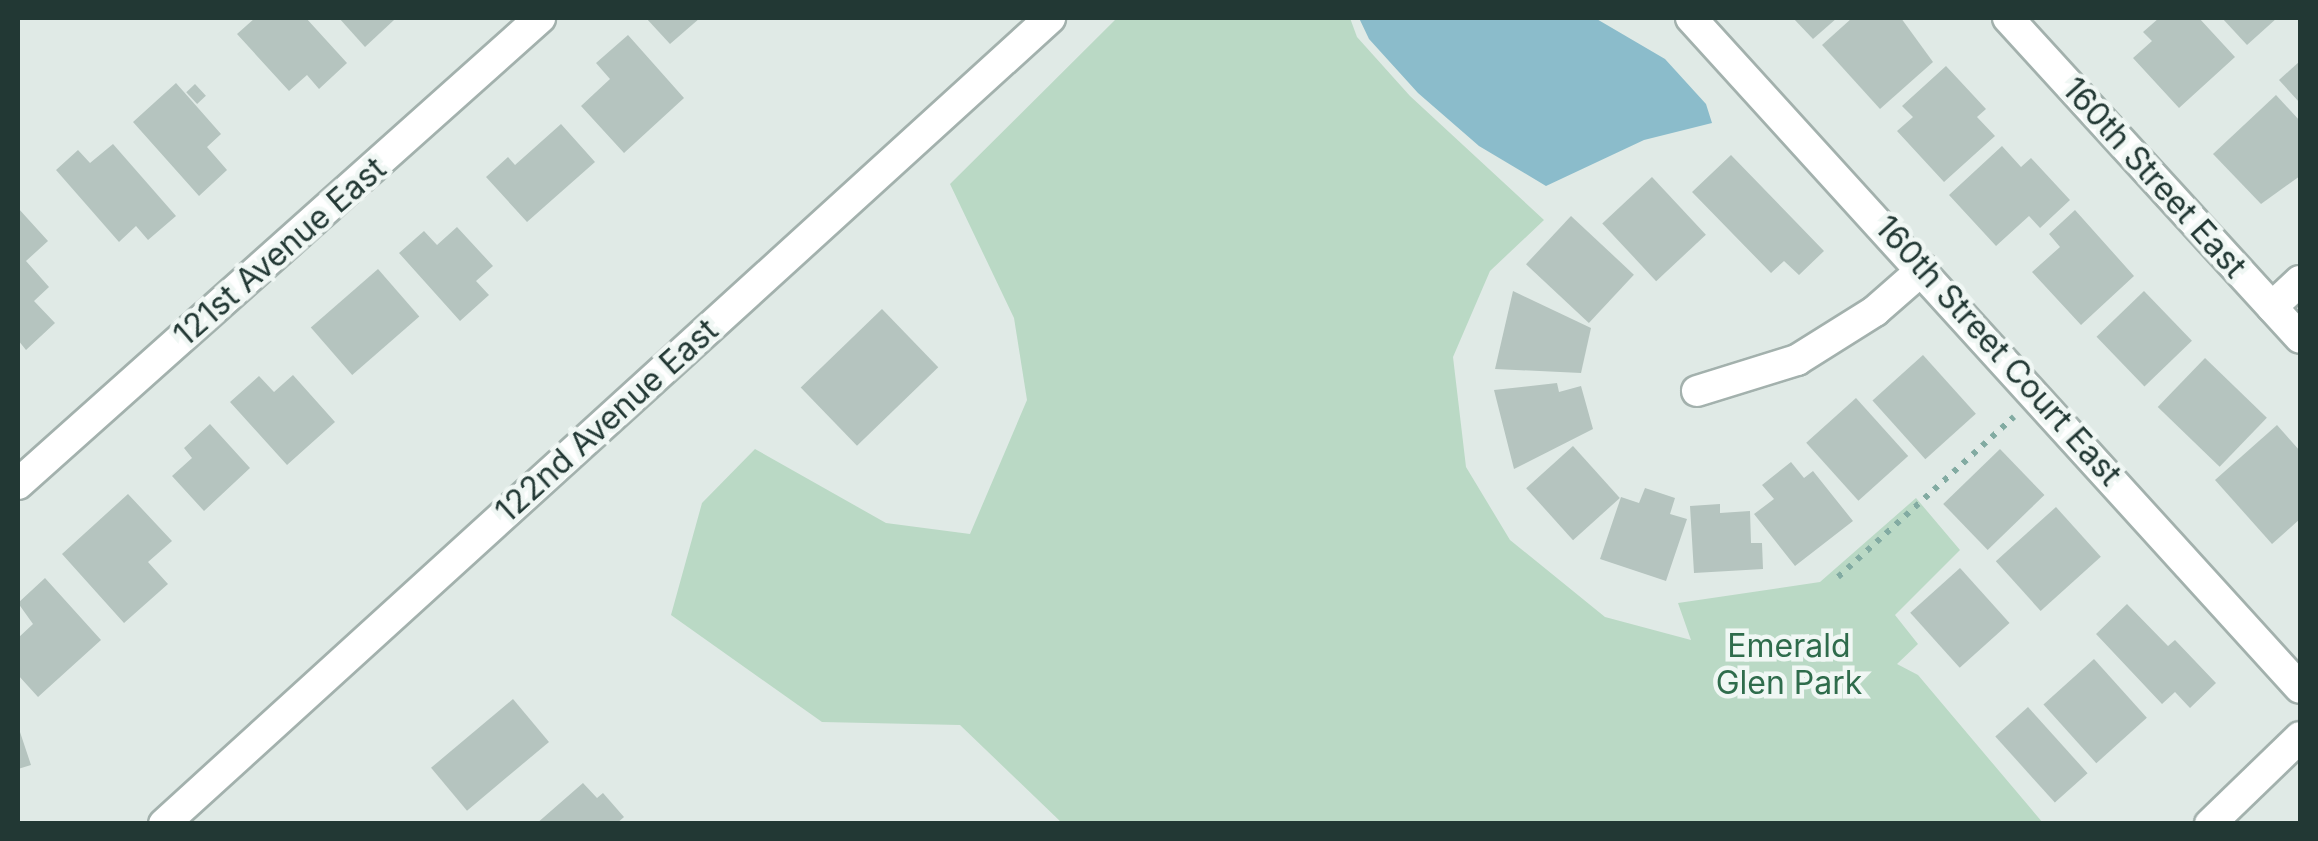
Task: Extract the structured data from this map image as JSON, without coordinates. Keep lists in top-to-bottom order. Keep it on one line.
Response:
{"streets":{"street":["160th Street East","121st Avenue East","160th Street Court East","122nd Avenue East"]},"parks":["Emerald Glen Park"]}
